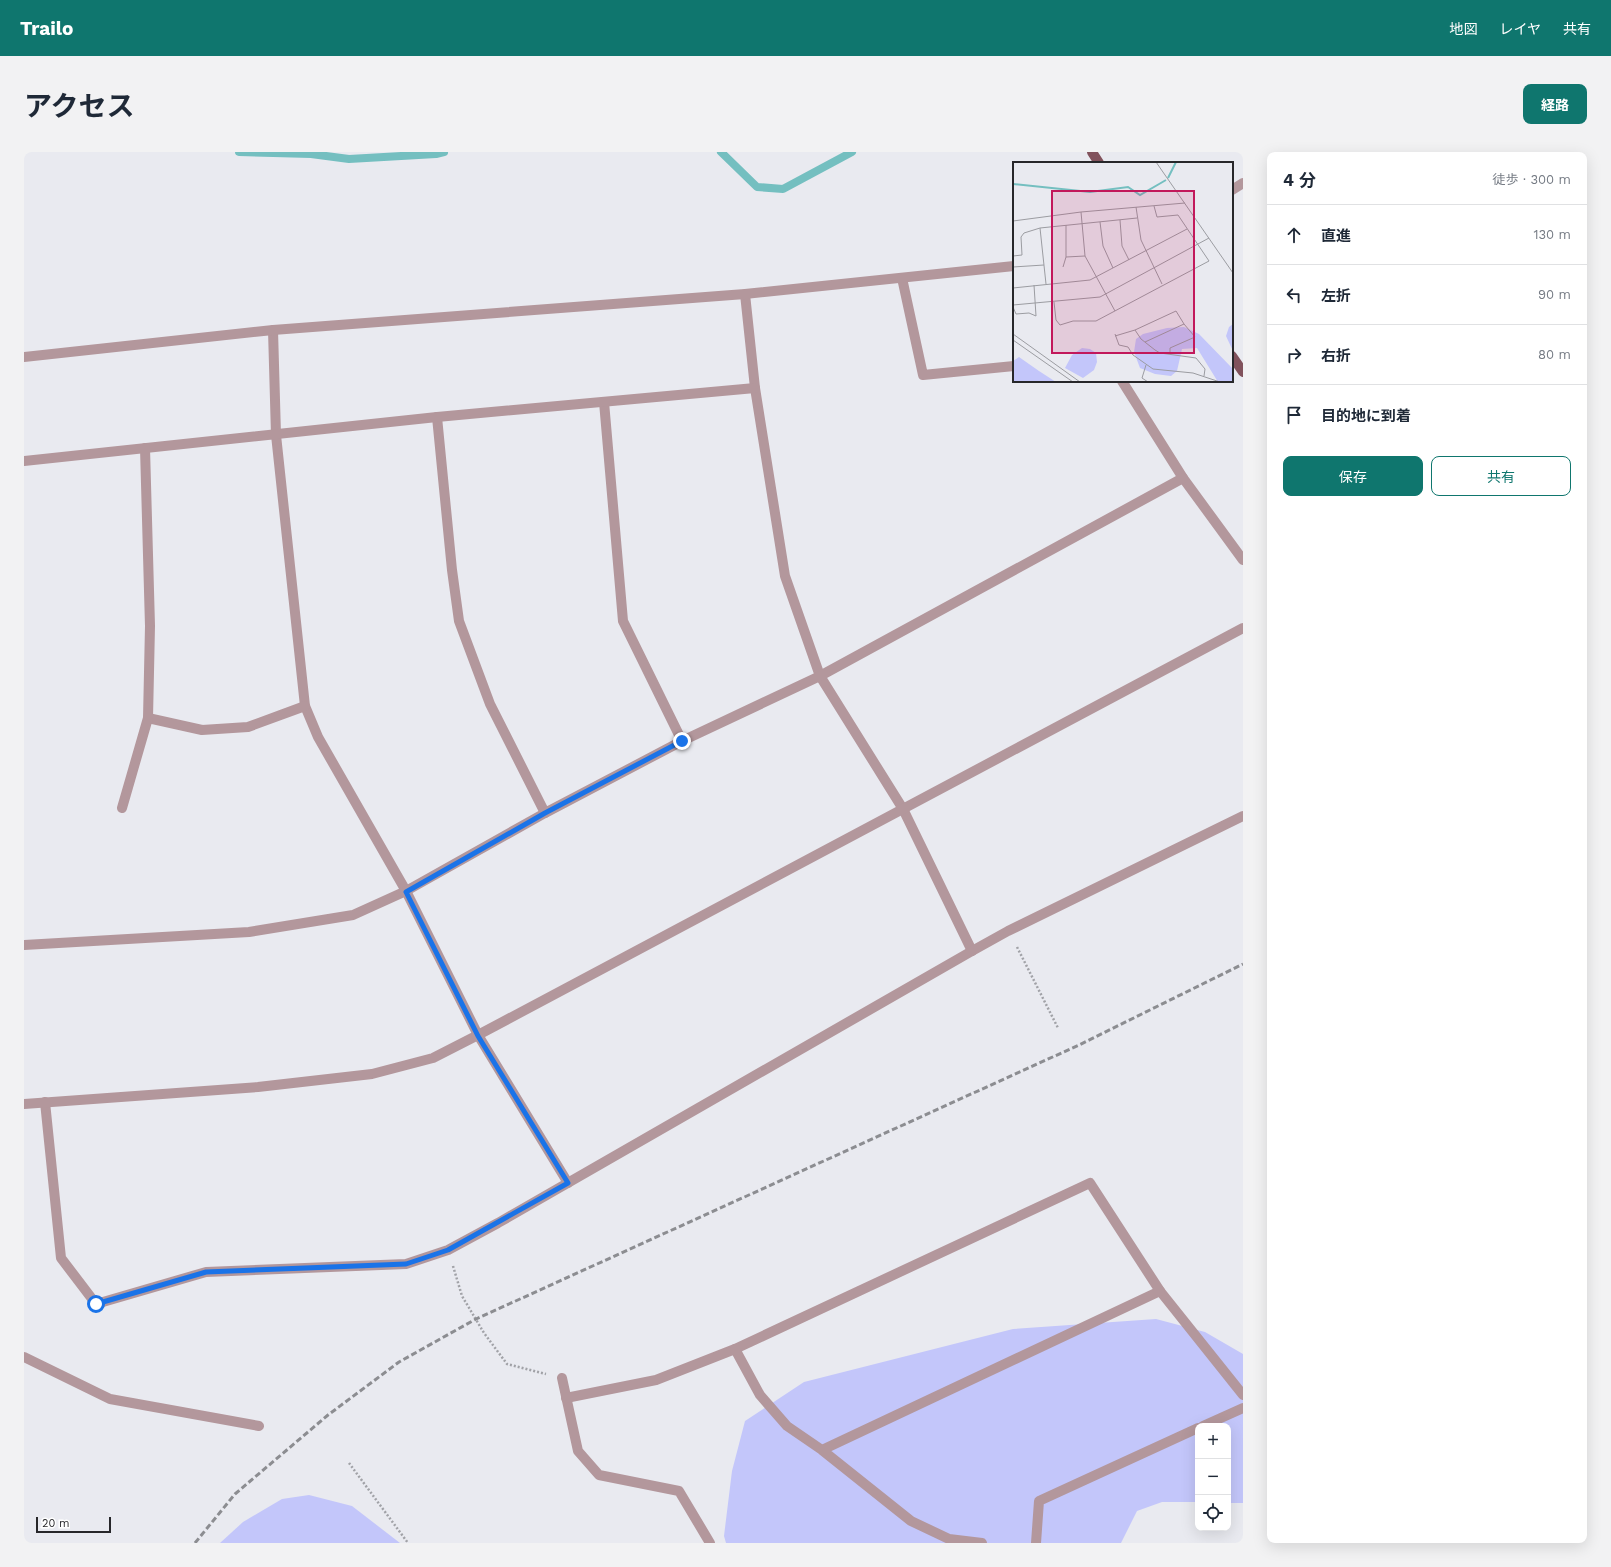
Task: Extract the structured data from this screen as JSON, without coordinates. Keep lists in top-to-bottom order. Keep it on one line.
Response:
{"scale_bar":"20 m","page":{"header":"Trailo","nav":["地図","レイヤ","共有"],"title":"アクセス","buttons":["経路",["保存","共有"]],"heading":["4 分","徒歩 · 300 m"],"list":[["直進","130 m"],["左折","90 m"],["右折","80 m"],"目的地に到着"],"map_buttons":["+","−"],"scale":"20 m"}}
